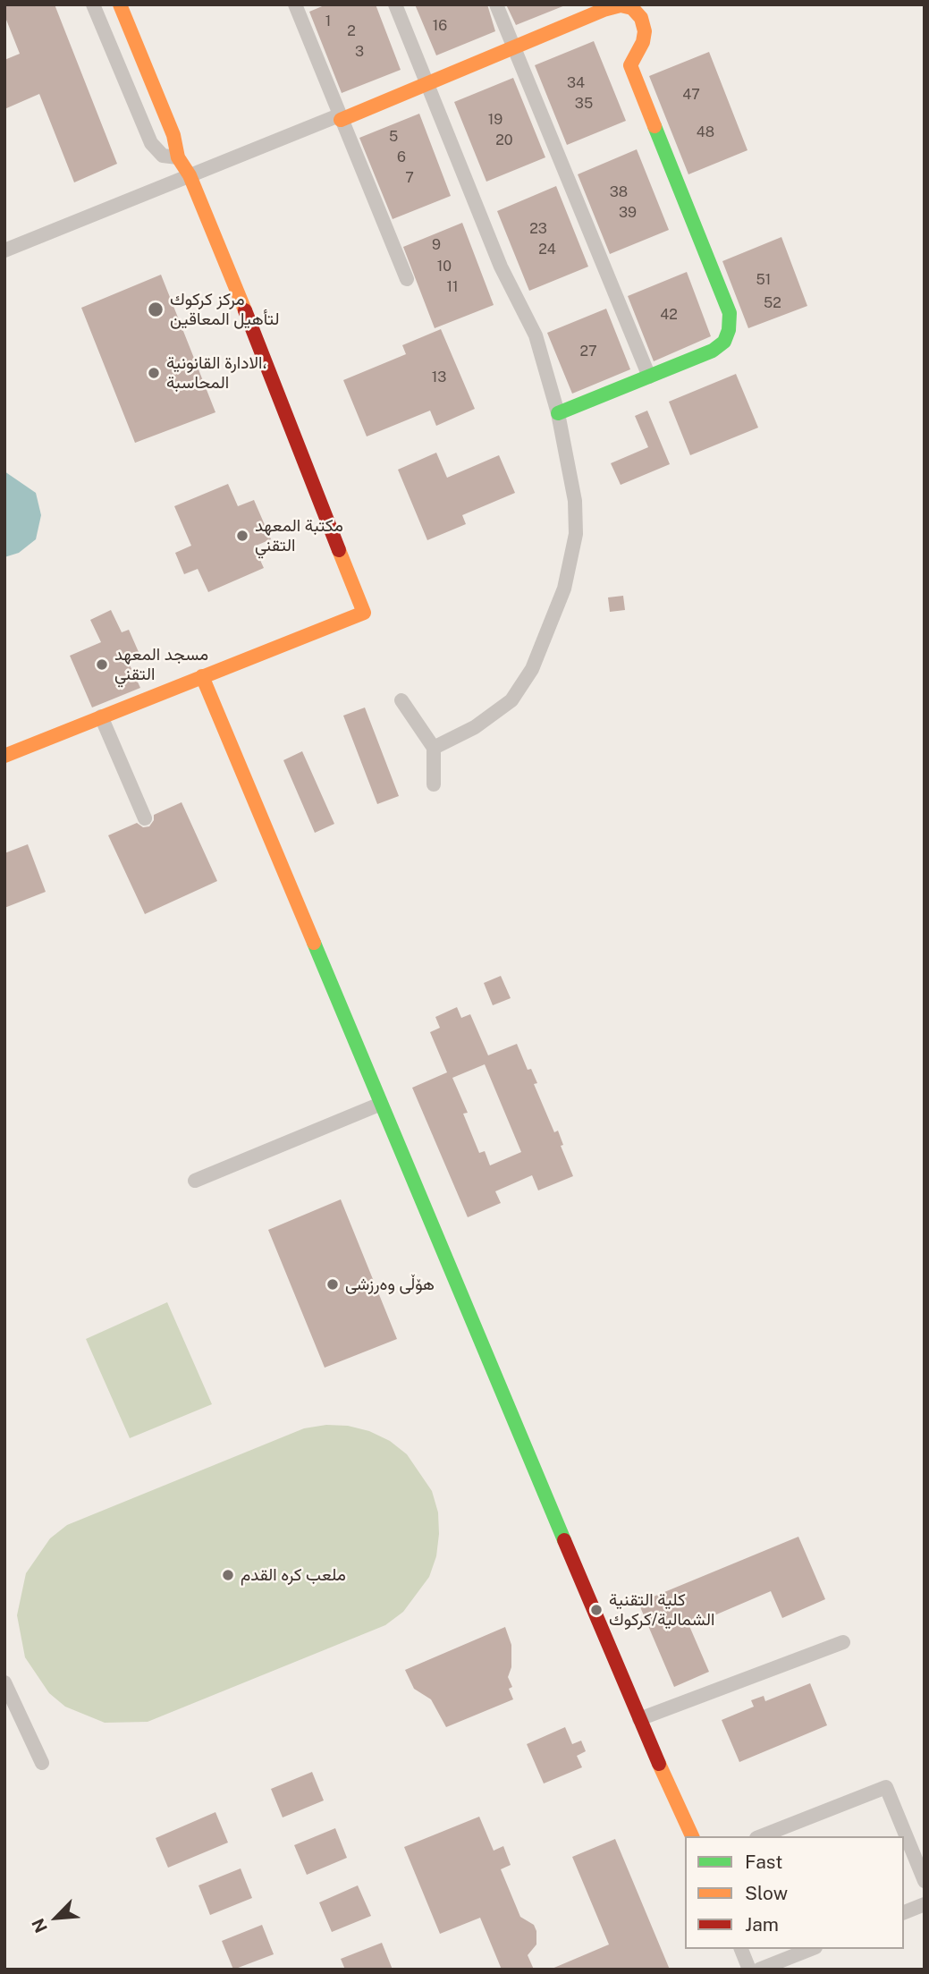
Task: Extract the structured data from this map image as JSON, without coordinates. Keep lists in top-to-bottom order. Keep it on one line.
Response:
{"places":["مركز كركوك لتأهيل المعاقين","الادارة القانونية، المحاسبة","مكتبة المعهد التقني","مسجد المعهد التقني","هۆڵی وەرزشی","ملعب كره القدم","كلية التقنية الشمالية/كركوك"],"house_numbers":["1","16","2","3","34","47","35","19","48","5","20","6","7","38","39","23","9","24","10","51","11","52","42","27","13"],"legend":["Fast","Slow","Jam"],"north":"bottom left"}
